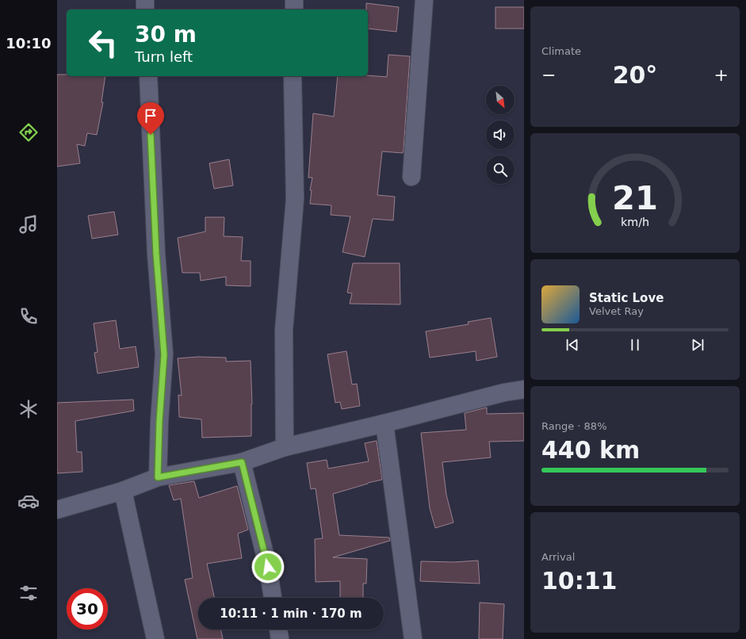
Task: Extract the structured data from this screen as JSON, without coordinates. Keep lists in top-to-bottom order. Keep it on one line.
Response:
{"north":"bottom right","page":{"tabs":"10:10","tile":["Climate",["Range · 88%","440 km"],["Arrival","10:11"]],"turn":["30 m","Turn left"],"heat":["−","20°","+"],"song":["Static Love","Velvet Ray"],"limit":"30","trip":"10:11 · 1 min · 170 m","gauge":["21","km/h"]}}
